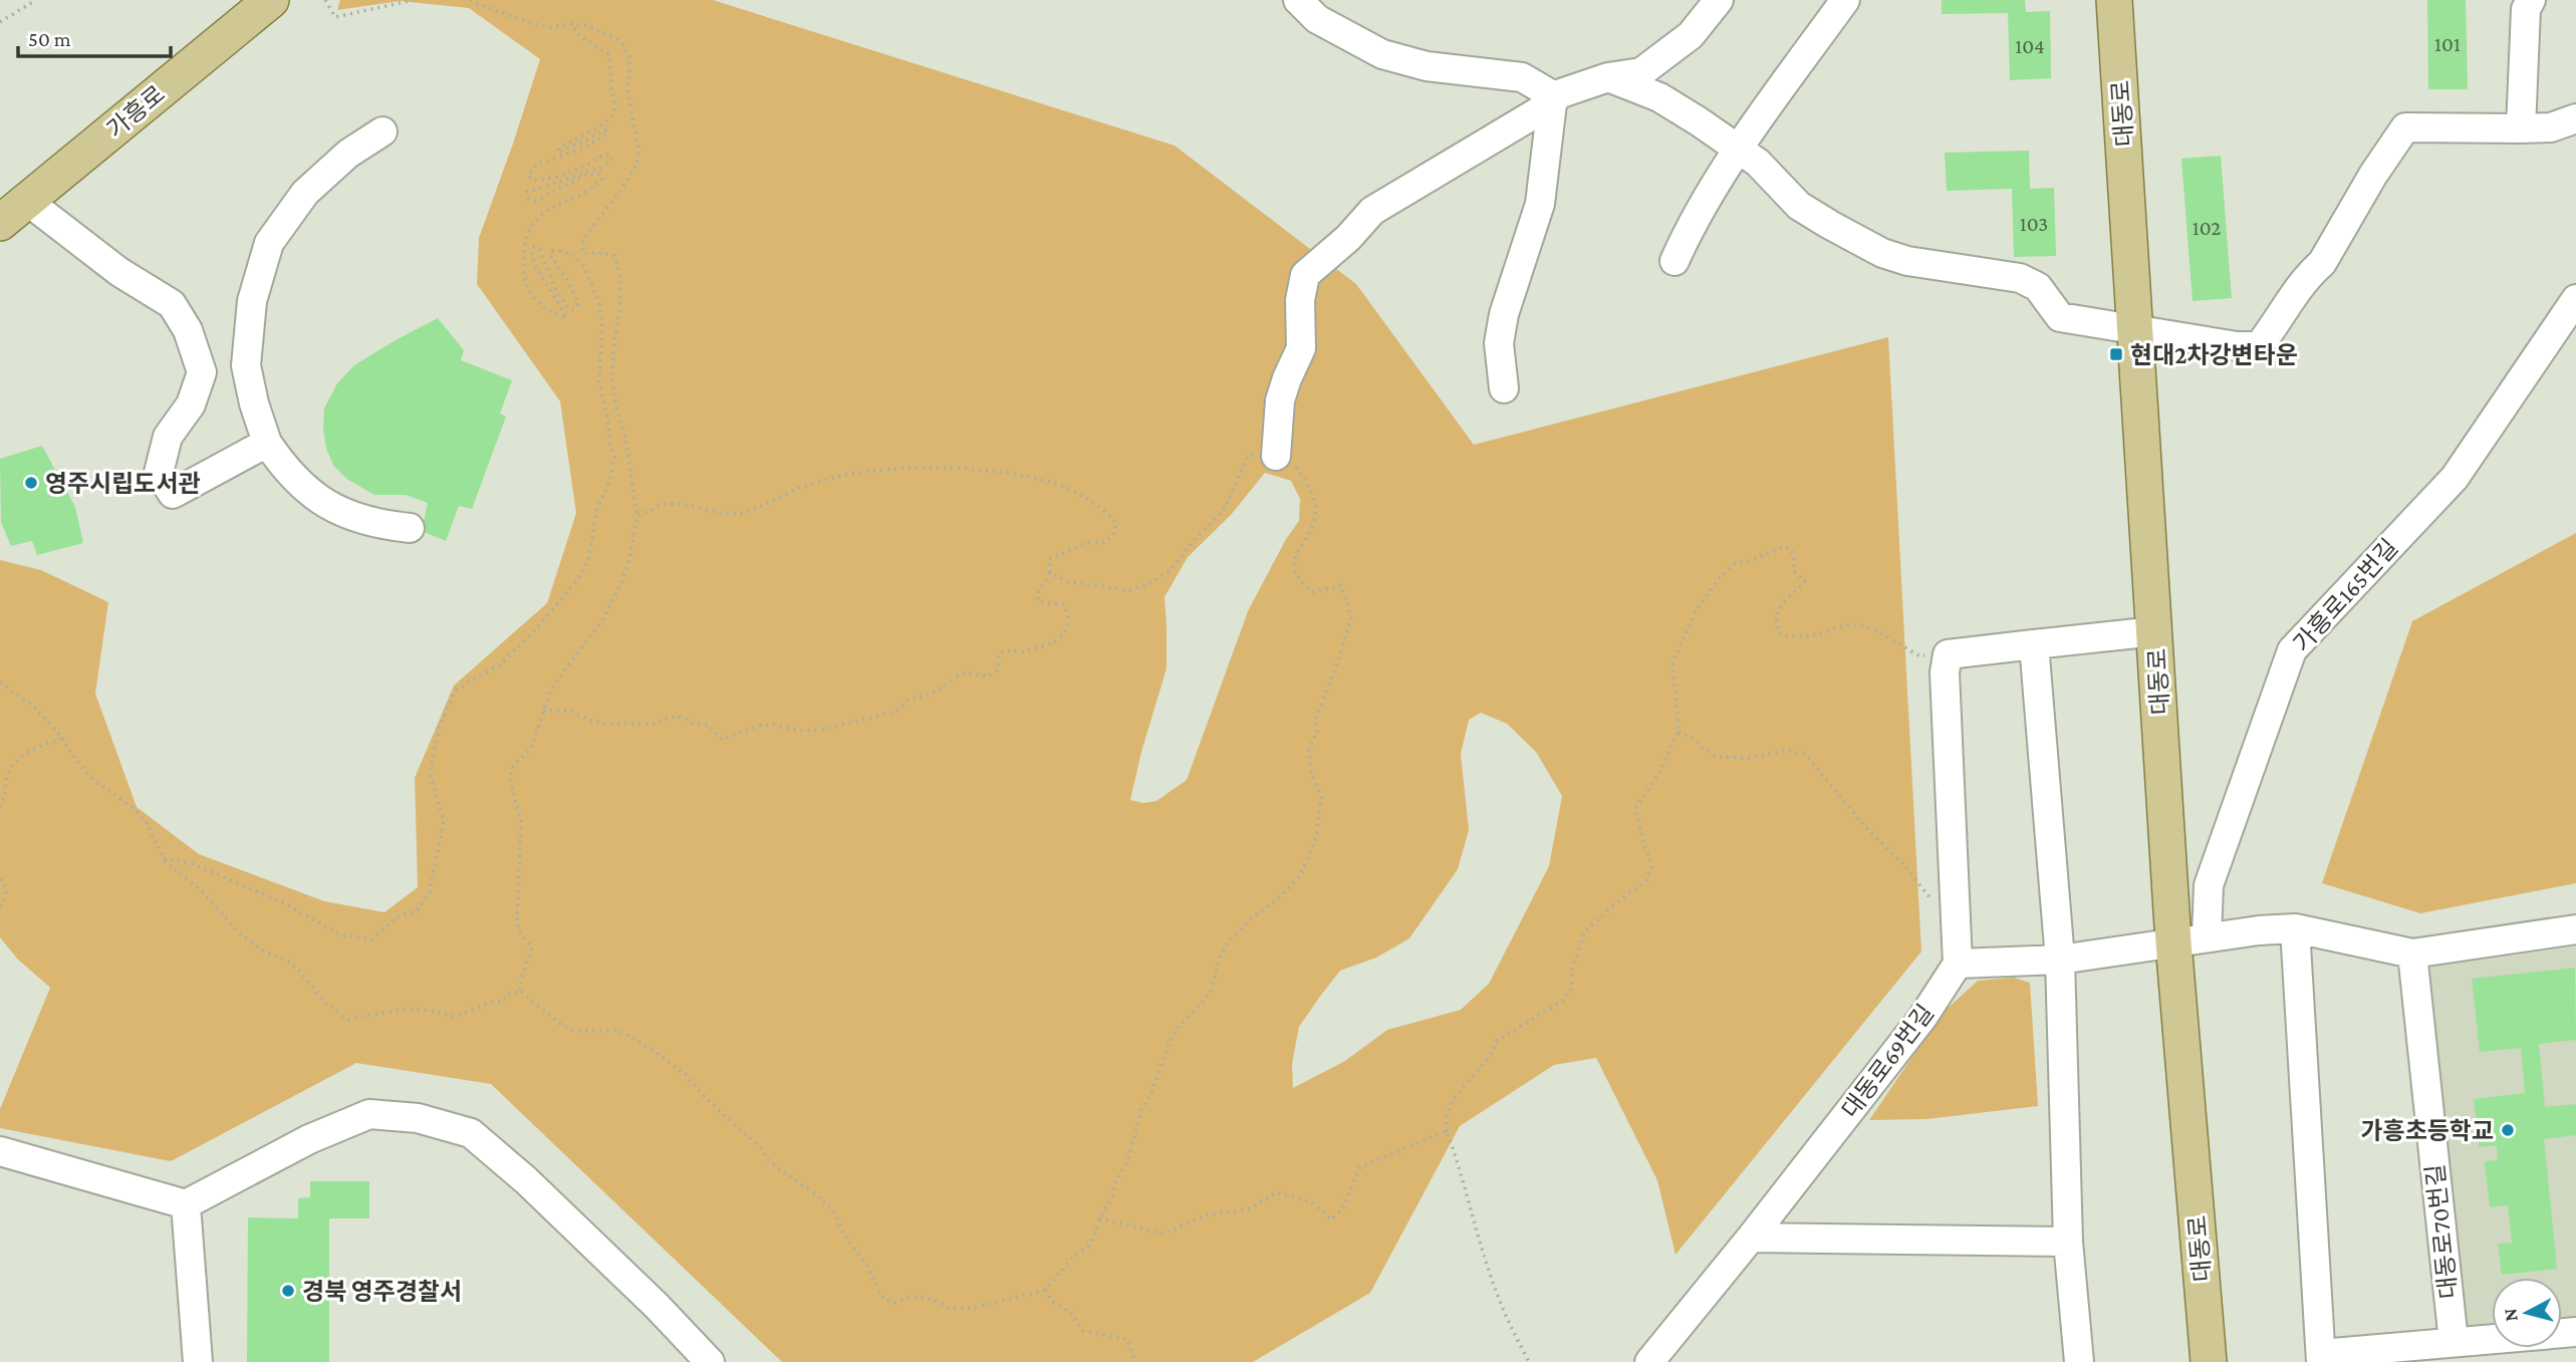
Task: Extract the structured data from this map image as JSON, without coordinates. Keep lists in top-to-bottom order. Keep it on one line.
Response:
{"streets":{"main road":["가흥로","대동로"],"street":["가흥로165번길","대동로69번길","대동로70번길"]},"crossings":[["대동로","가흥로165번길"]],"places":{"transit":["현대2차강변타운"],"other":["영주시립도서관","가흥초등학교","경북 영주경찰서"]},"house_numbers":["101","104","103","102"],"scale_bar":"50 m","north":"left"}
